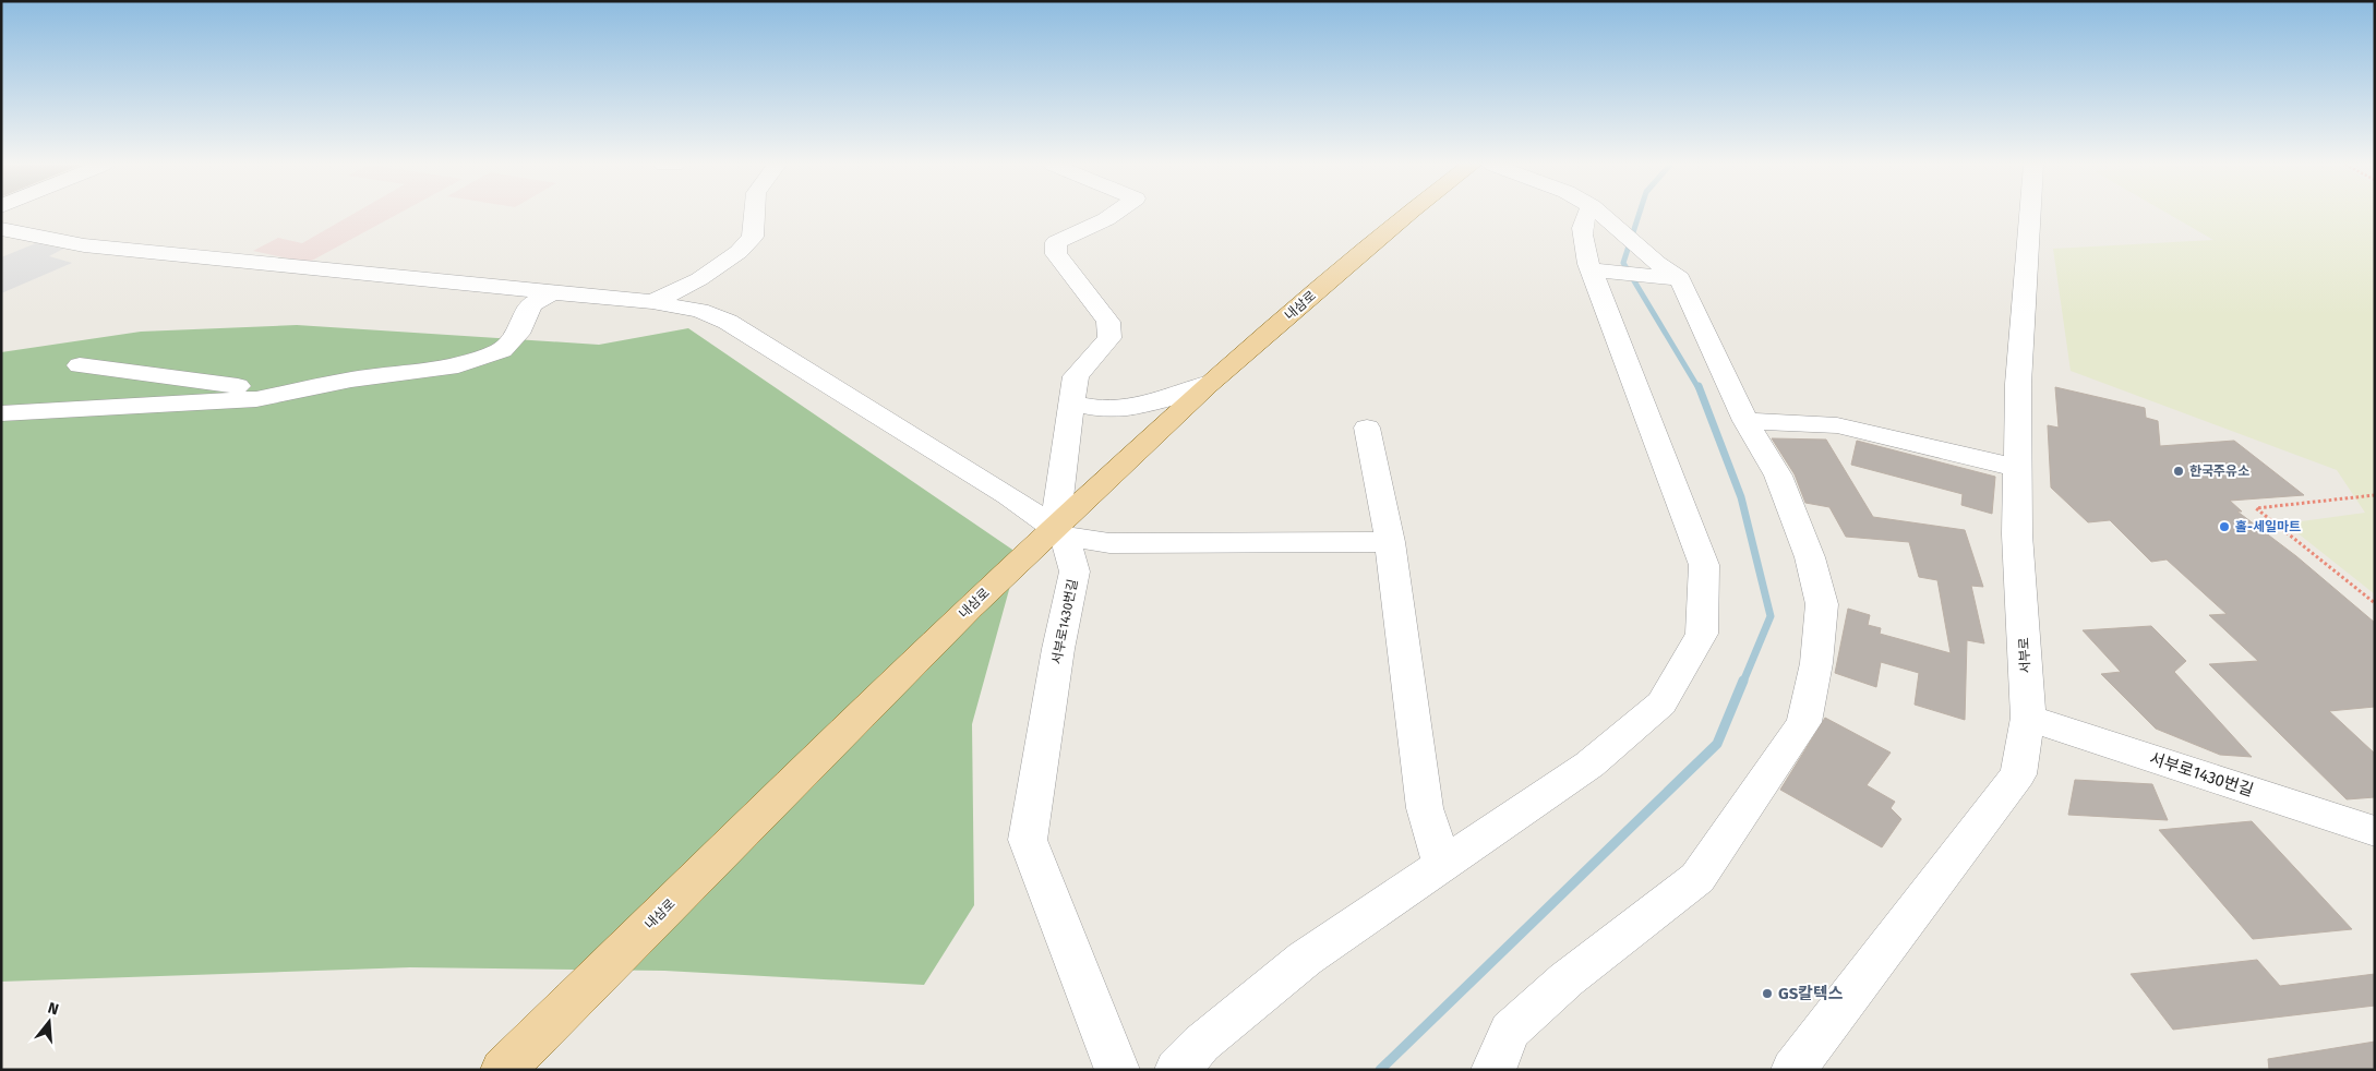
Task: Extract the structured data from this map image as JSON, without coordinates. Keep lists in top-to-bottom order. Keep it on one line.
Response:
{"streets":{"main road":["내삼로"],"street":["서부로1430번길","서부로"]},"crossings":[["내삼로","서부로1430번길"],["서부로1430번길","서부로"]],"places":["한국주유소","홀-세일마트","GS칼텍스"],"north":"top"}
